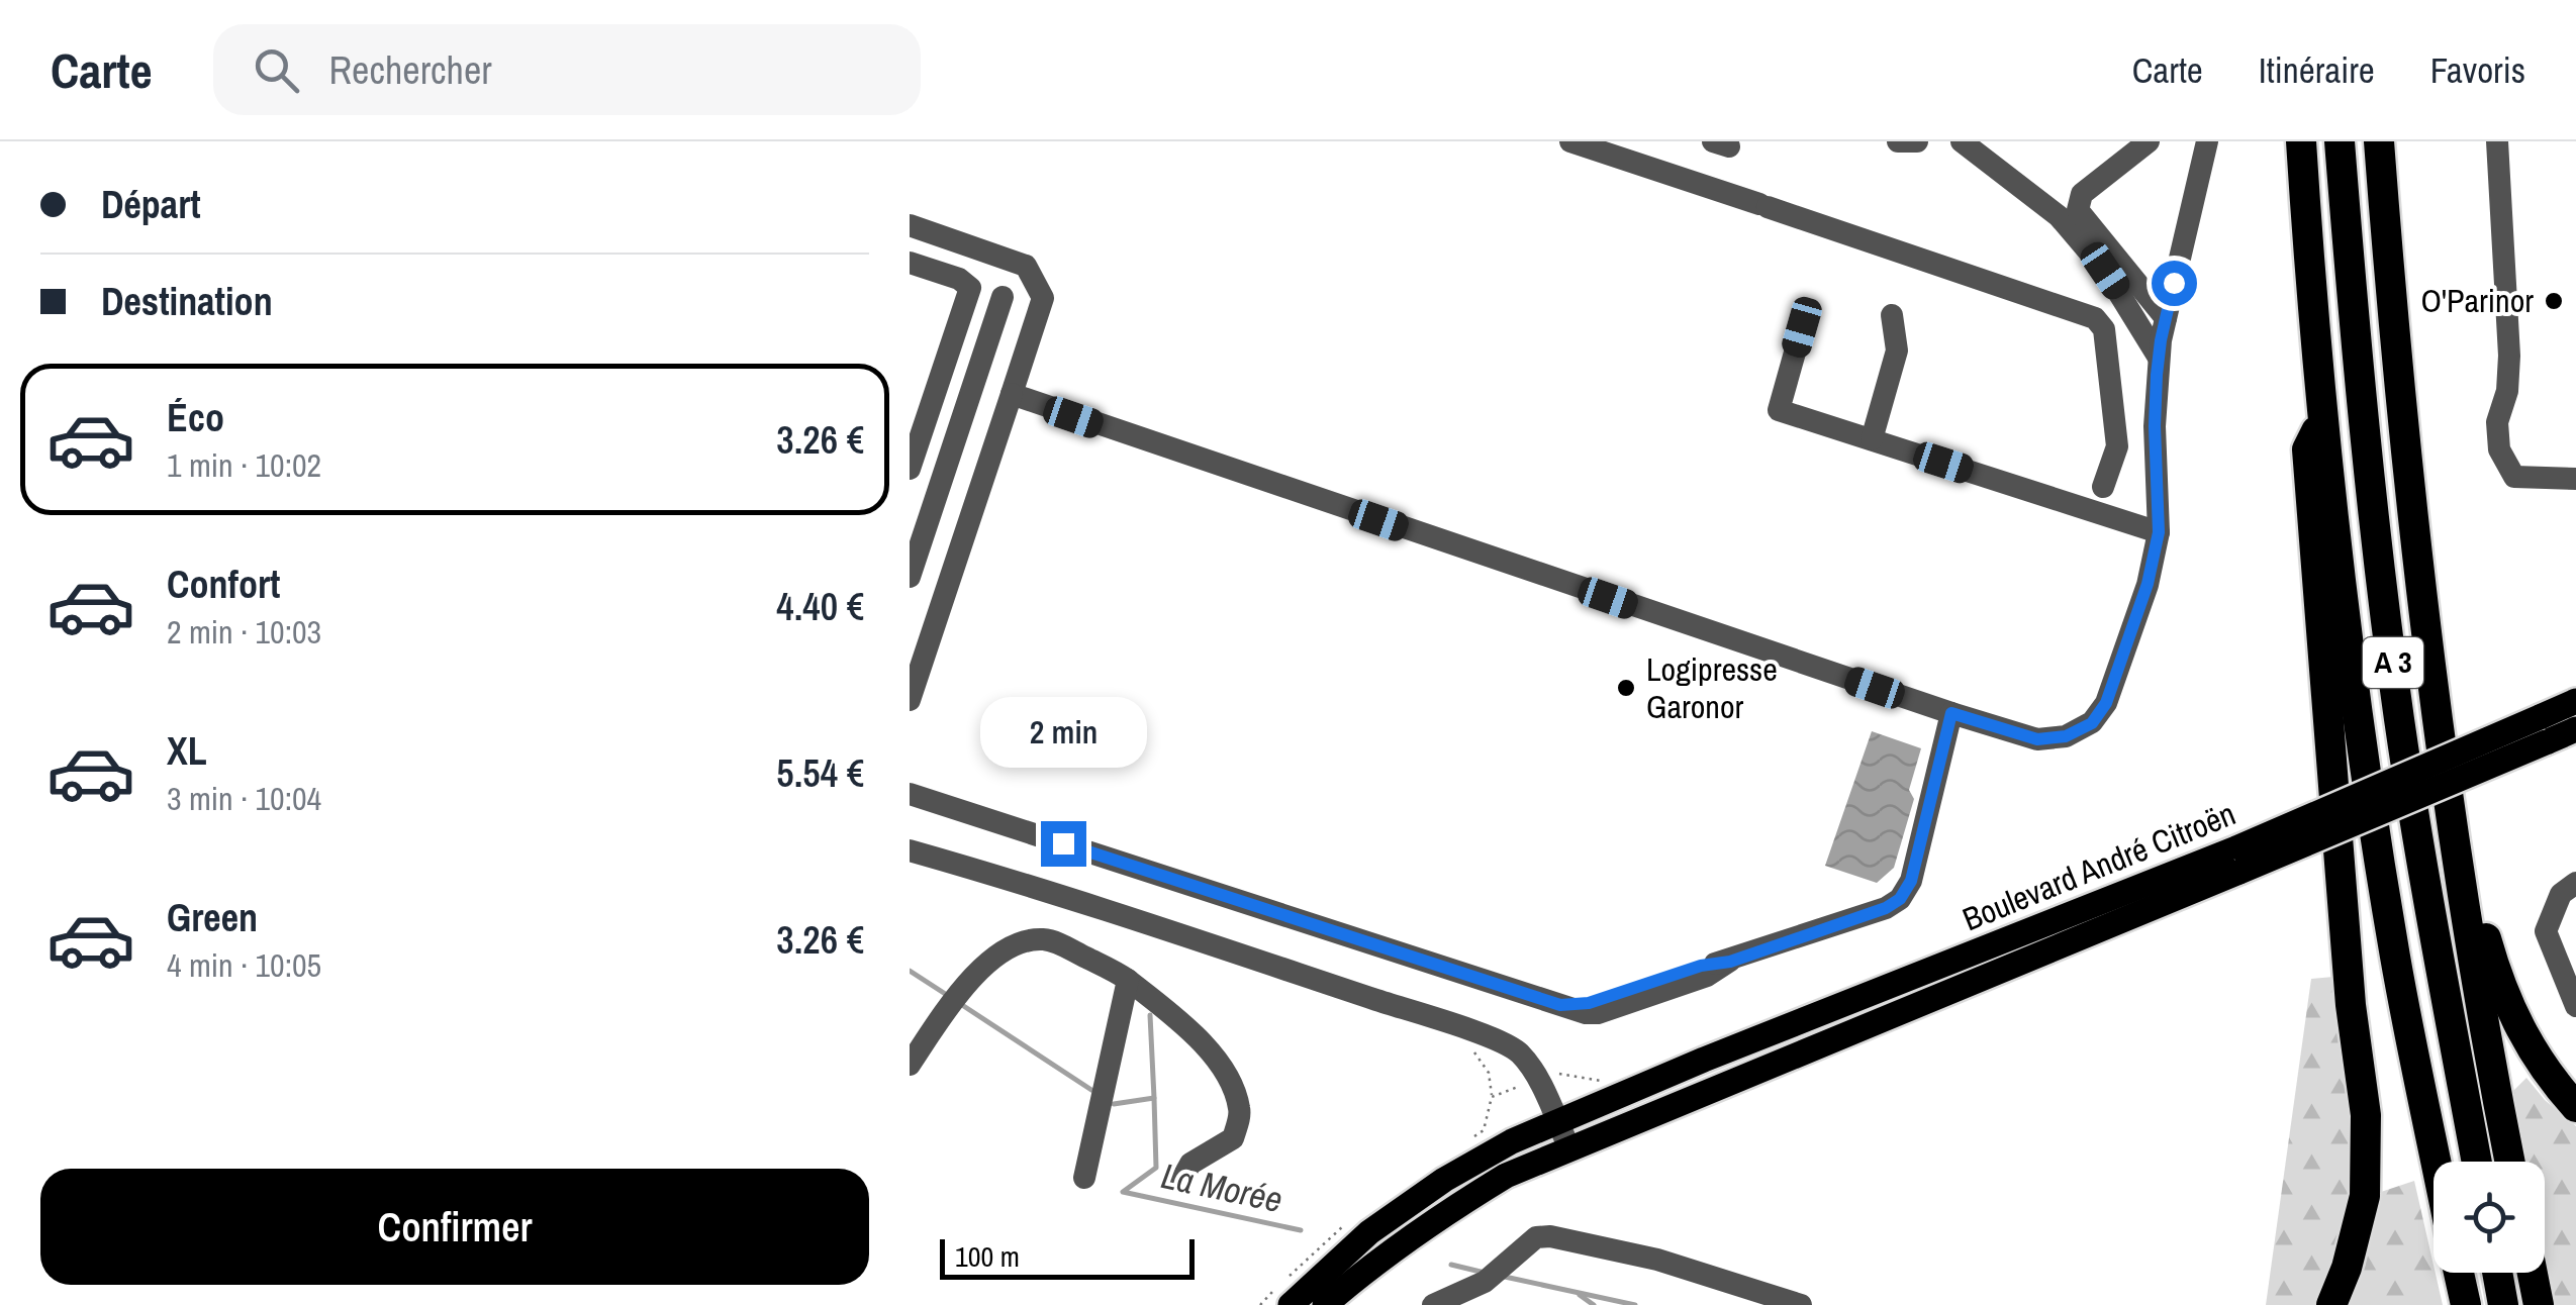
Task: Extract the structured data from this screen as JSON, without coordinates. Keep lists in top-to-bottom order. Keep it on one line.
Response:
{"streets":{"highway":["A 3"],"main road":["Boulevard André Citroën"]},"water":["La Morée"],"places":["O'Parinor","Logipresse Garonor"],"scale_bar":"100 m","page":{"header":"Carte","search":"Rechercher","nav":["Carte","Itinéraire","Favoris"],"banner":["Départ","Destination"],"list":[{"name":"Éco","note":"1 min · 10:02","value":"3.26 €"},{"name":"Confort","note":"2 min · 10:03","value":"4.40 €"},{"name":"XL","note":"3 min · 10:04","value":"5.54 €"},{"name":"Green","note":"4 min · 10:05","value":"3.26 €"}],"bubble":"2 min","buttons":"Confirmer","scale":"100 m"}}
